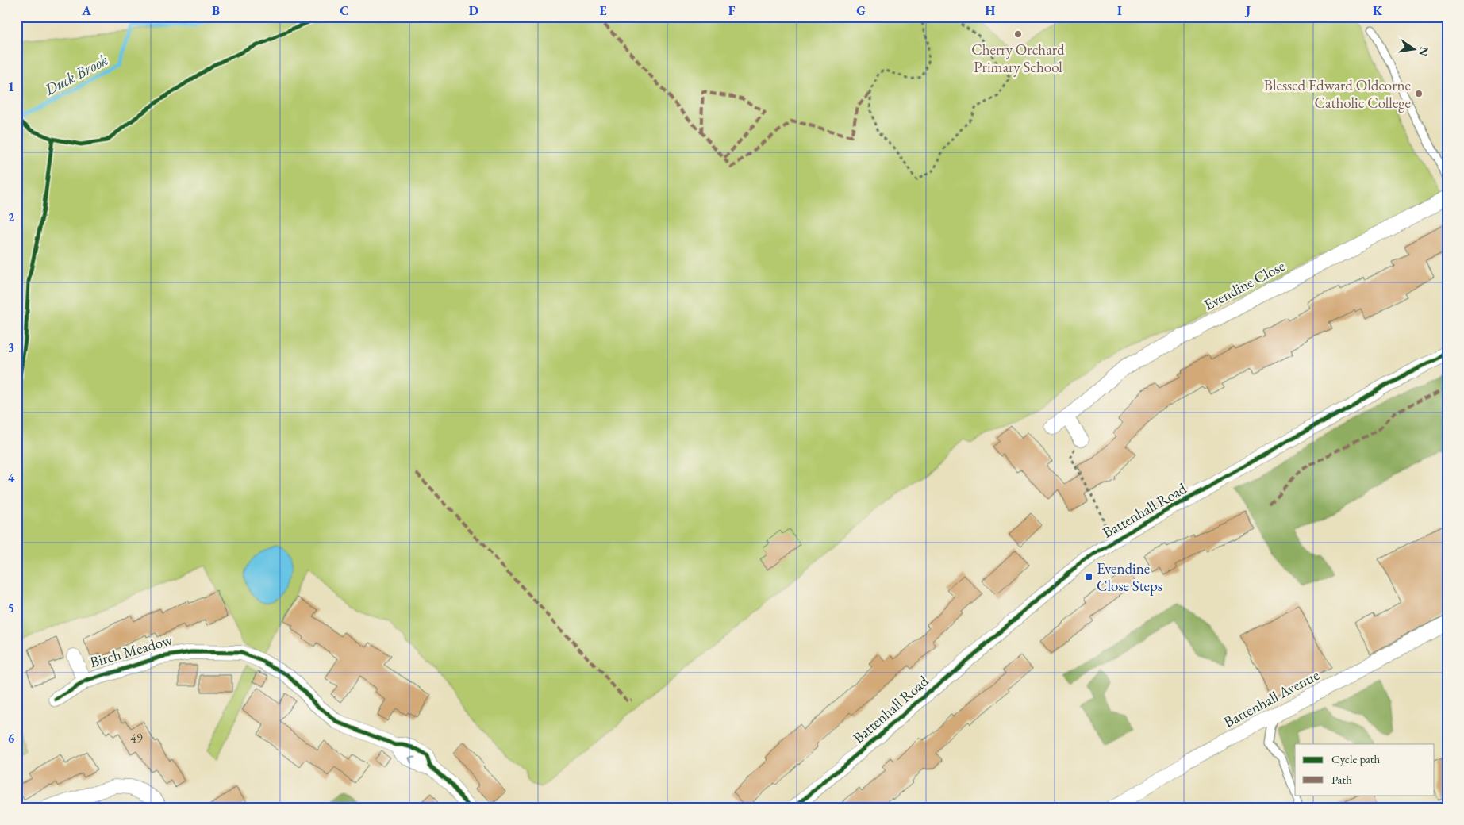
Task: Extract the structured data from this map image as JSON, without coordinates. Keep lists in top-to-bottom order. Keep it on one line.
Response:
{"streets":{"street":["Evendine Close","Battenhall Road","Birch Meadow","Battenhall Avenue"]},"water":["Duck Brook"],"places":{"other":["Cherry Orchard Primary School","Blessed Edward Oldcorne Catholic College"],"transit":["Evendine Close Steps"]},"house_numbers":["49"],"legend":["Cycle path","Path"],"north":"right","grid":{"columns":["A","B","C","D","E","F","G","H","I","J","K"],"rows":["1","2","3","4","5","6"]}}
